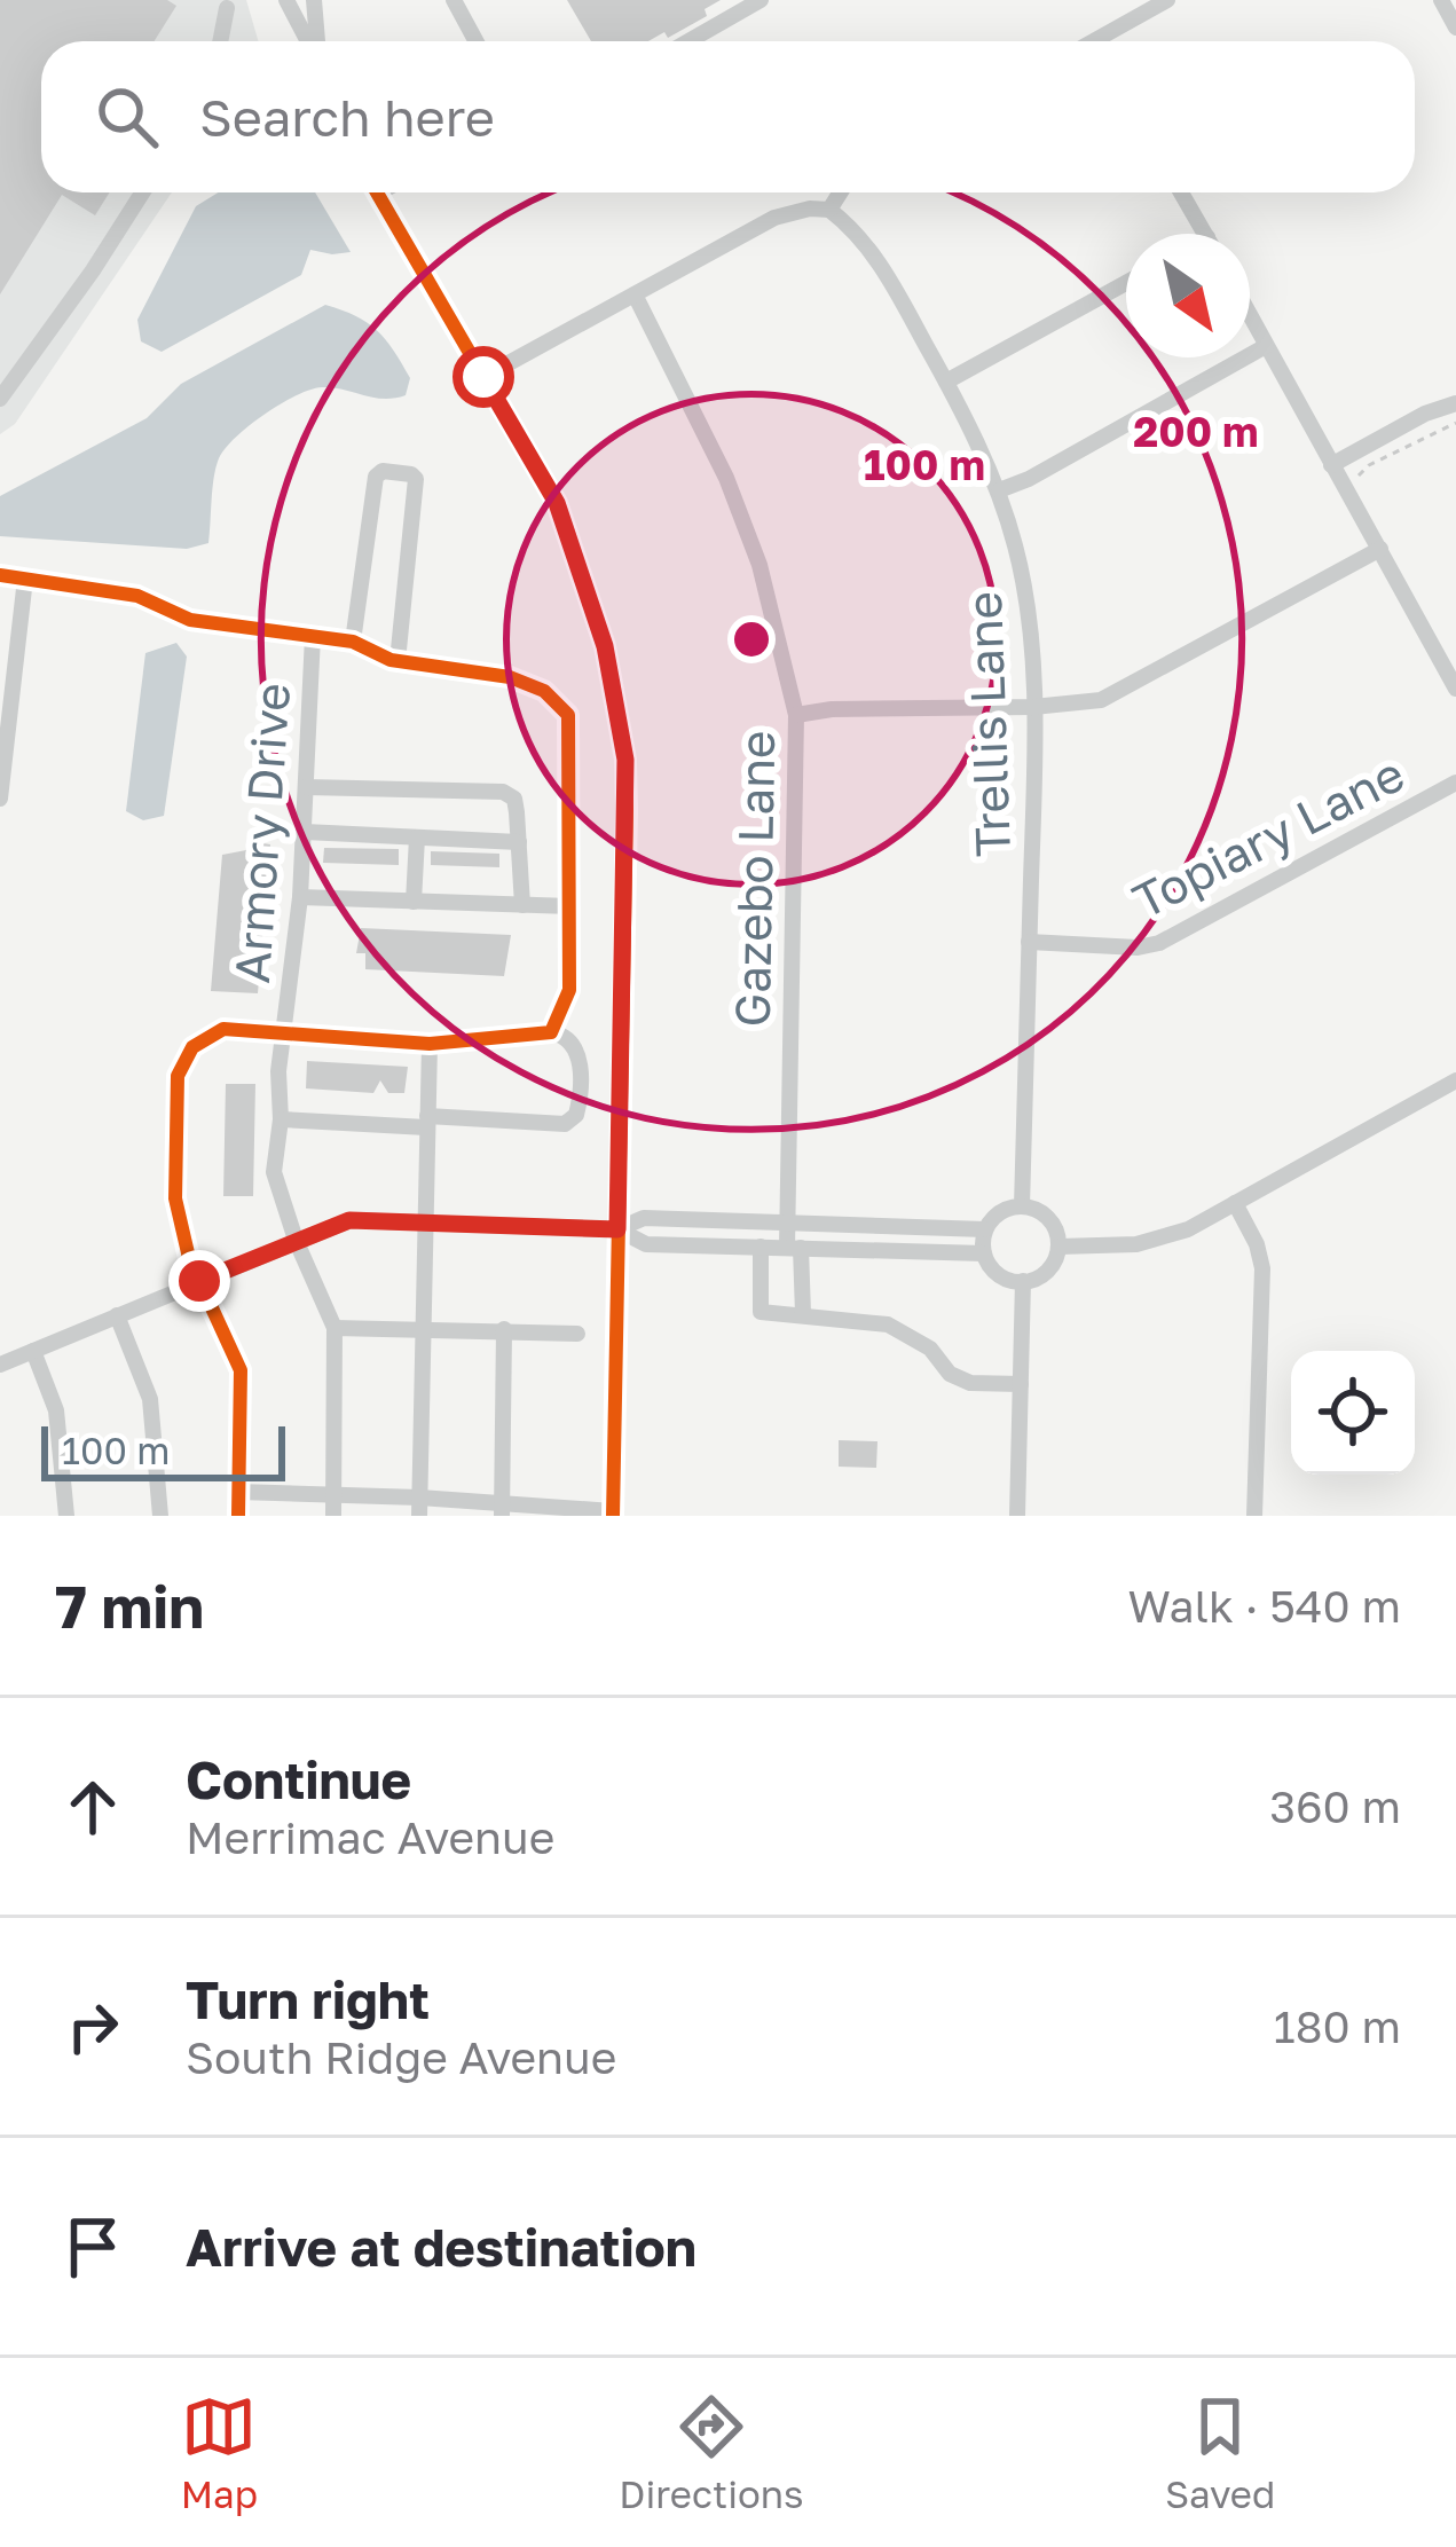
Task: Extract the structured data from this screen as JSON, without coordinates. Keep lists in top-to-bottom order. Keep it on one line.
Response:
{"streets":{"street":["Trellis Lane","Armory Drive","Topiary Lane","Gazebo Lane"]},"crossings":[["Trellis Lane","Topiary Lane"]],"scale_bar":"100 m","north":"bottom right","page":{"search":"Search here","scale":"100 m","heading":["7 min","Walk · 540 m"],"list":[["Continue","Merrimac Avenue","360 m"],["Turn right","South Ridge Avenue","180 m"],"Arrive at destination"],"nav":["Map","Directions","Saved"]},"rings":["200 m","100 m"]}
